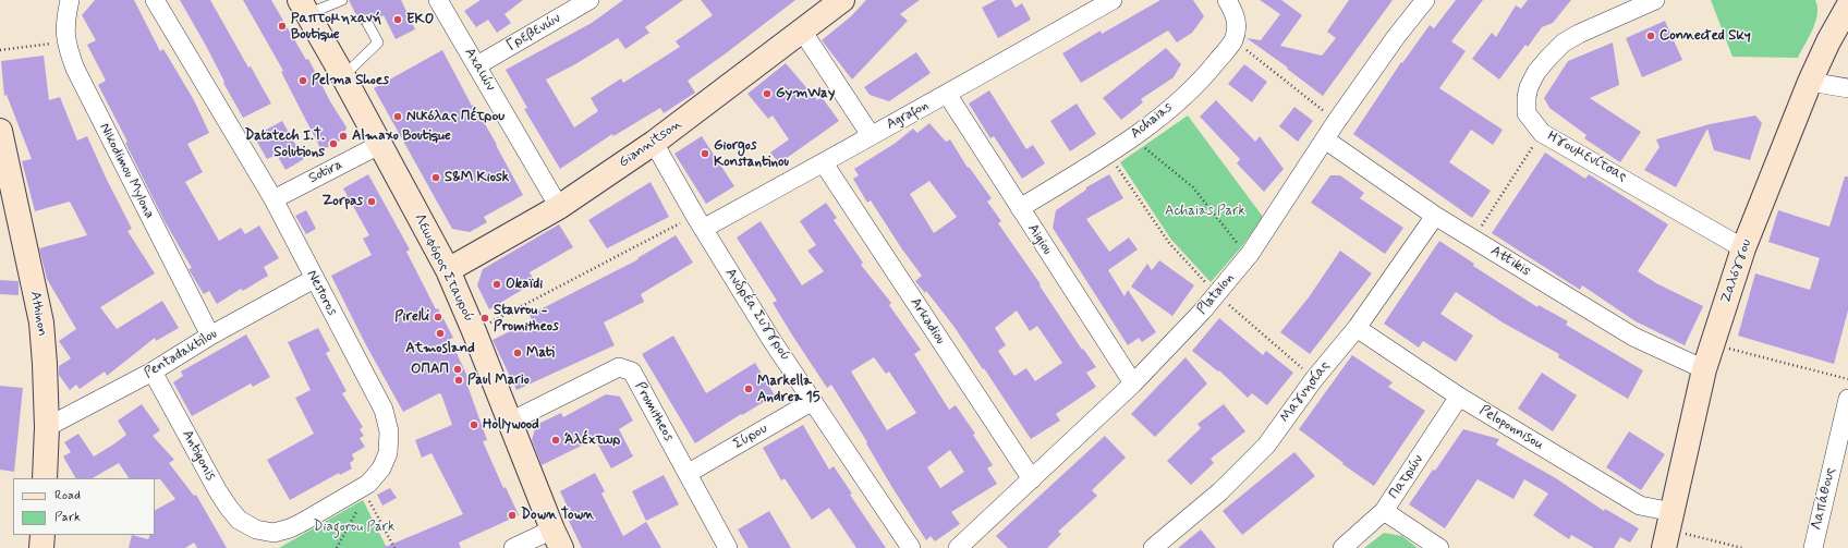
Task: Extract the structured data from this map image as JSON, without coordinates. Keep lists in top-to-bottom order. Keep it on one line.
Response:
{"streets":{"street":["Γρεβενών","Αχαιών","Agrafon","Achaias","Giannitson","Ηγουμενίτσας","Nikodimou Mylona","Sotira","Aigiou","Attikis","Λεωφόρος Σταυρού","Ζαλόγγου","Nestoros","Plataion","Athinon","Ανδρέα Συγγρού","Arkadiou","Pentadaktilou","Μαγνησίας","Promitheos","Peloponnisou","Σύρου","Antigonis","Πατρών","Λαπάθους"]},"crossings":[["Γρεβενών","Αχαιών"],["Αχαιών","Giannitson"],["Agrafon","Aigiou"],["Agrafon","Ανδρέα Συγγρού"],["Agrafon","Arkadiou"],["Achaias","Aigiou"],["Giannitson","Λεωφόρος Σταυρού"],["Giannitson","Ανδρέα Συγγρού"],["Ηγουμενίτσας","Ζαλόγγου"],["Nikodimou Mylona","Pentadaktilou"],["Sotira","Λεωφόρος Σταυρού"],["Sotira","Nestoros"],["Aigiou","Plataion"],["Attikis","Ζαλόγγου"],["Attikis","Plataion"],["Attikis","Μαγνησίας"],["Λεωφόρος Σταυρού","Promitheos"],["Ζαλόγγου","Peloponnisou"],["Nestoros","Pentadaktilou"],["Nestoros","Antigonis"],["Plataion","Arkadiou"],["Athinon","Pentadaktilou"],["Ανδρέα Συγγρού","Σύρου"],["Pentadaktilou","Antigonis"],["Μαγνησίας","Peloponnisou"],["Promitheos","Σύρου"],["Peloponnisou","Πατρών"]],"parks":["Achaias Park","Diagorou Park"],"places":["EKO","Ραπτομηχανή Boutique","Connected Sky","Pelma Shoes","GymWay","Νικόλας Πέτρου","Almaxo Boutique","Datatech I.T. Solutions","Giorgos Konstantinou","S&M Kiosk","Zorpas","Okaïdi","Pirelli","Stavrou - Promitheos","Atmosland","Mati","ΟΠΑΠ","Paul Mario","Markella Andrea 15","Hollywood","Άλέχτωρ","Down Town"],"legend":["Road","Park"]}
